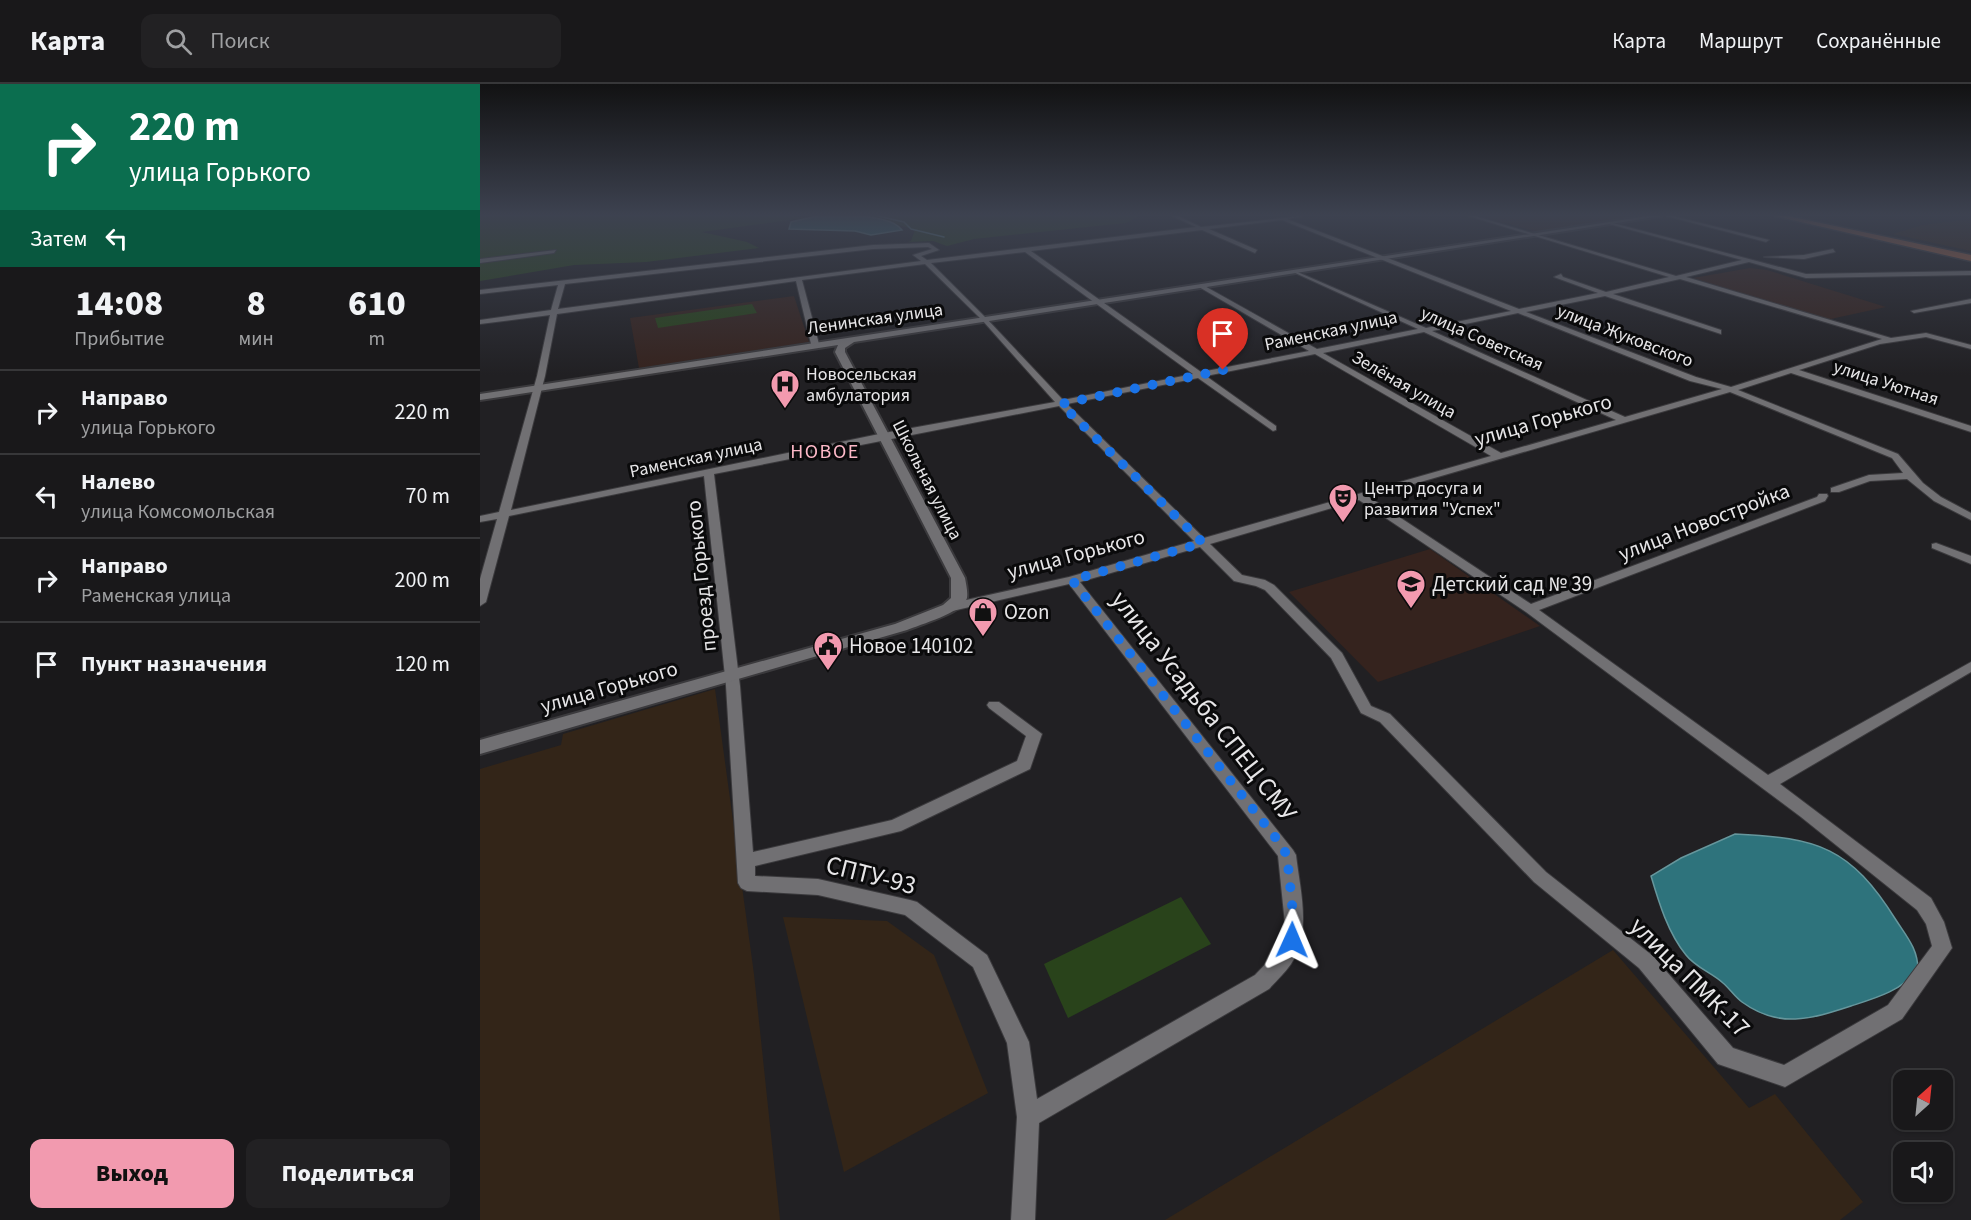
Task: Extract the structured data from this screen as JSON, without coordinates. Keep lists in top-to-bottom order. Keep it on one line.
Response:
{"streets":{"street":["Ленинская улица","Раменская улица","улица Жуковского","улица Советская","улица Уютная","Зелёная улица","улица Горького","Школьная улица","улица Новостройка","проезд Горького","улица Усадьба СПЕЦ СМУ","СПТУ-93","улица ПМК-17"]},"crossings":[["Ленинская улица","улица Советская"],["Ленинская улица","Зелёная улица"],["Ленинская улица","Школьная улица"],["Раменская улица","улица Жуковского"],["Раменская улица","улица Советская"],["Раменская улица","Зелёная улица"],["Раменская улица","улица Горького"],["Раменская улица","Школьная улица"],["Раменская улица","проезд Горького"],["улица Жуковского","улица Горького"],["улица Советская","улица Горького"],["улица Уютная","улица Горького"],["Зелёная улица","улица Горького"],["улица Горького","Школьная улица"],["улица Горького","проезд Горького"],["улица Горького","улица Усадьба СПЕЦ СМУ"],["улица Горького","СПТУ-93"],["улица Горького","улица ПМК-17"],["улица Новостройка","улица ПМК-17"],["проезд Горького","СПТУ-93"],["улица Усадьба СПЕЦ СМУ","СПТУ-93"]],"districts":["НОВОЕ"],"places":{"hospital":["Новосельская амбулатория"],"theatre":["Центр досуга и развития \"Успех\""],"school or university":["Детский сад № 39"],"shop":["Ozon"],"public building":["Новое 140102"]},"north":"top right","page":{"header":"Карта","search":"Поиск","nav":["Карта","Маршрут","Сохранённые"],"turn":["220 m","улица Горького"],"then":"Затем","eta":["14:08","Прибытие","8","мин","610","m"],"list":[{"name":"Направо","note":"улица Горького","value":"220 m"},{"name":"Налево","note":"улица Комсомольская","value":"70 m"},{"name":"Направо","note":"Раменская улица","value":"200 m"},{"name":"Пункт назначения","value":"120 m"}],"buttons":["Выход","Поделиться"]}}
